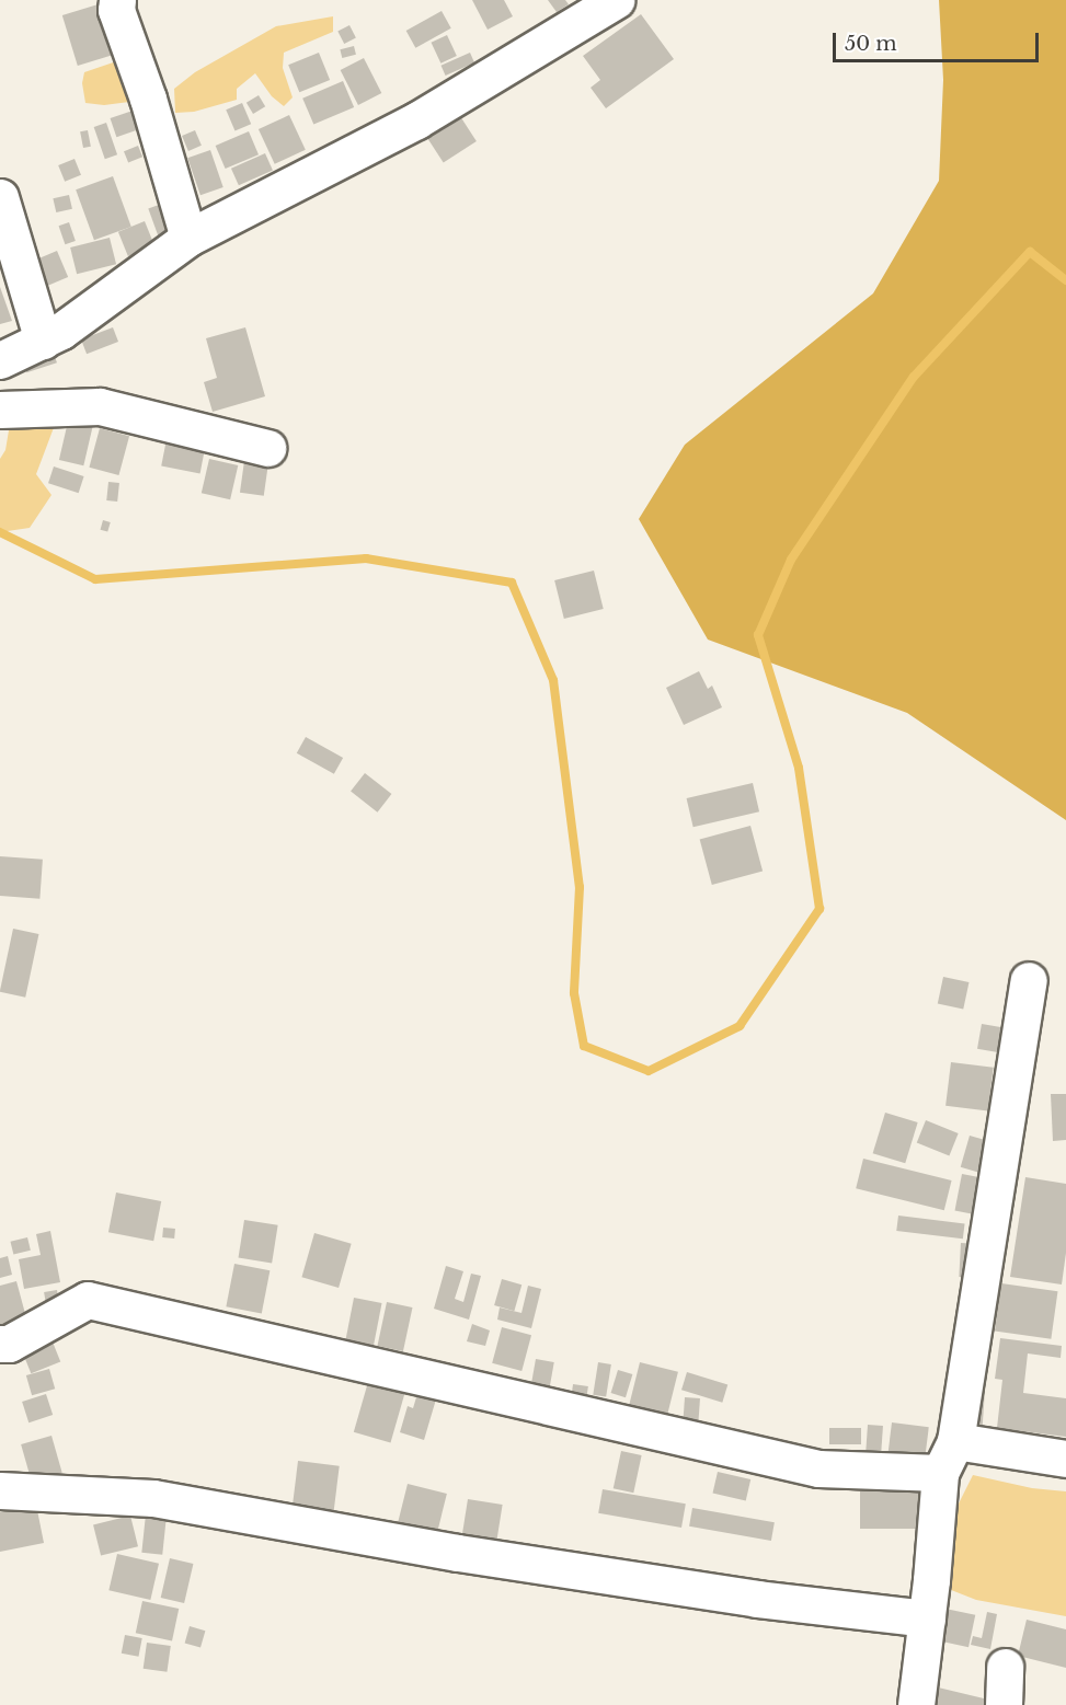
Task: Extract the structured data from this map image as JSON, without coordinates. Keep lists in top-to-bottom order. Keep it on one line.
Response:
{"scale_bar":"50 m"}
